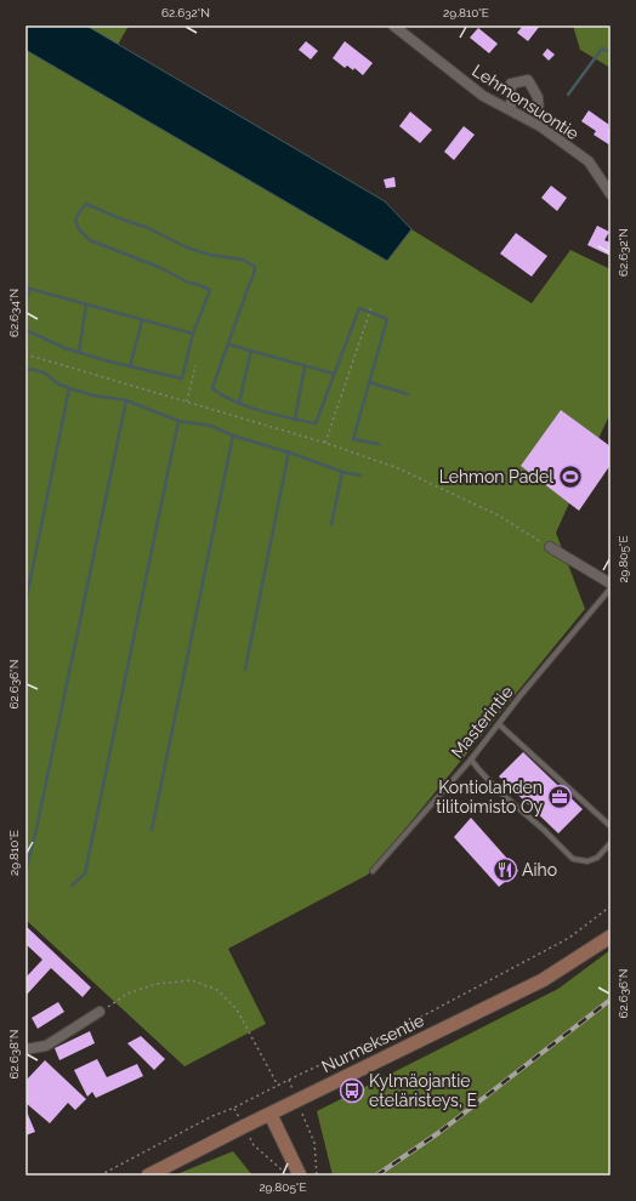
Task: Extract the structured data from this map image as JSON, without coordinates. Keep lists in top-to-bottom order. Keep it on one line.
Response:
{"streets":{"street":["Lehmonsuontie","Nurmeksentie"],"lane":["Masterintie"]},"places":{"sports":["Lehmon Padel"],"office":["Kontiolahden tilitoimisto Oy"],"restaurant":["Aiho"],"bus stop":["Kylmäojantie eteläristeys, E"]},"coordinates":["62.632°N","29.810°E","62.634°N","29.805°E","62.636°N","62.638°N"]}
